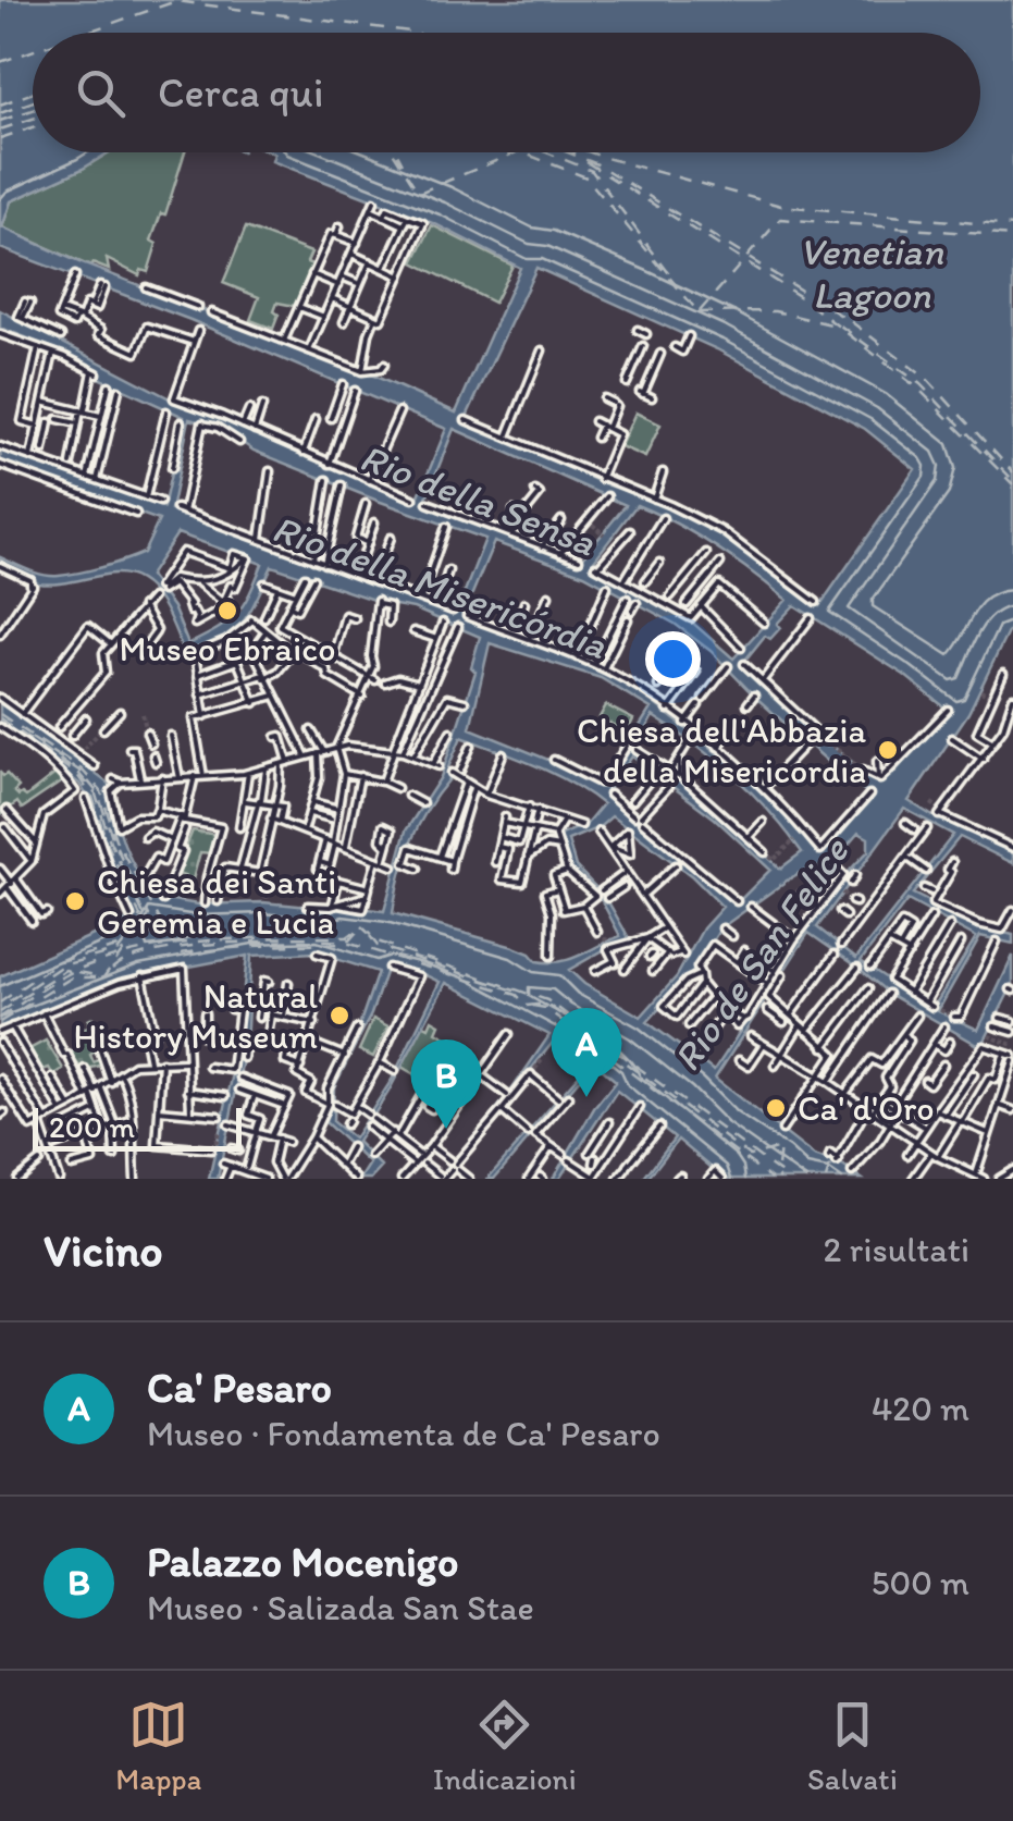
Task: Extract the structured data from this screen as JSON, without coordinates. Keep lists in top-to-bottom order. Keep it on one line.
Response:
{"water":["Venetian Lagoon","Rio della Sensa","Rio della Misericórdia","Rio de San Felice"],"places":["Museo Ebraico","Chiesa dell'Abbazia della Misericordia","Chiesa dei Santi Geremia e Lucia","Natural History Museum","Ca' d'Oro"],"scale_bar":"200 m","page":{"search":"Cerca qui","pins":["A","B"],"scale":"200 m","heading":["Vicino","2 risultati"],"list":[{"mark":"A","name":"Ca' Pesaro","note":"Museo · Fondamenta de Ca' Pesaro","value":"420 m"},{"mark":"B","name":"Palazzo Mocenigo","note":"Museo · Salizada San Stae","value":"500 m"}],"nav":["Mappa","Indicazioni","Salvati"]}}
